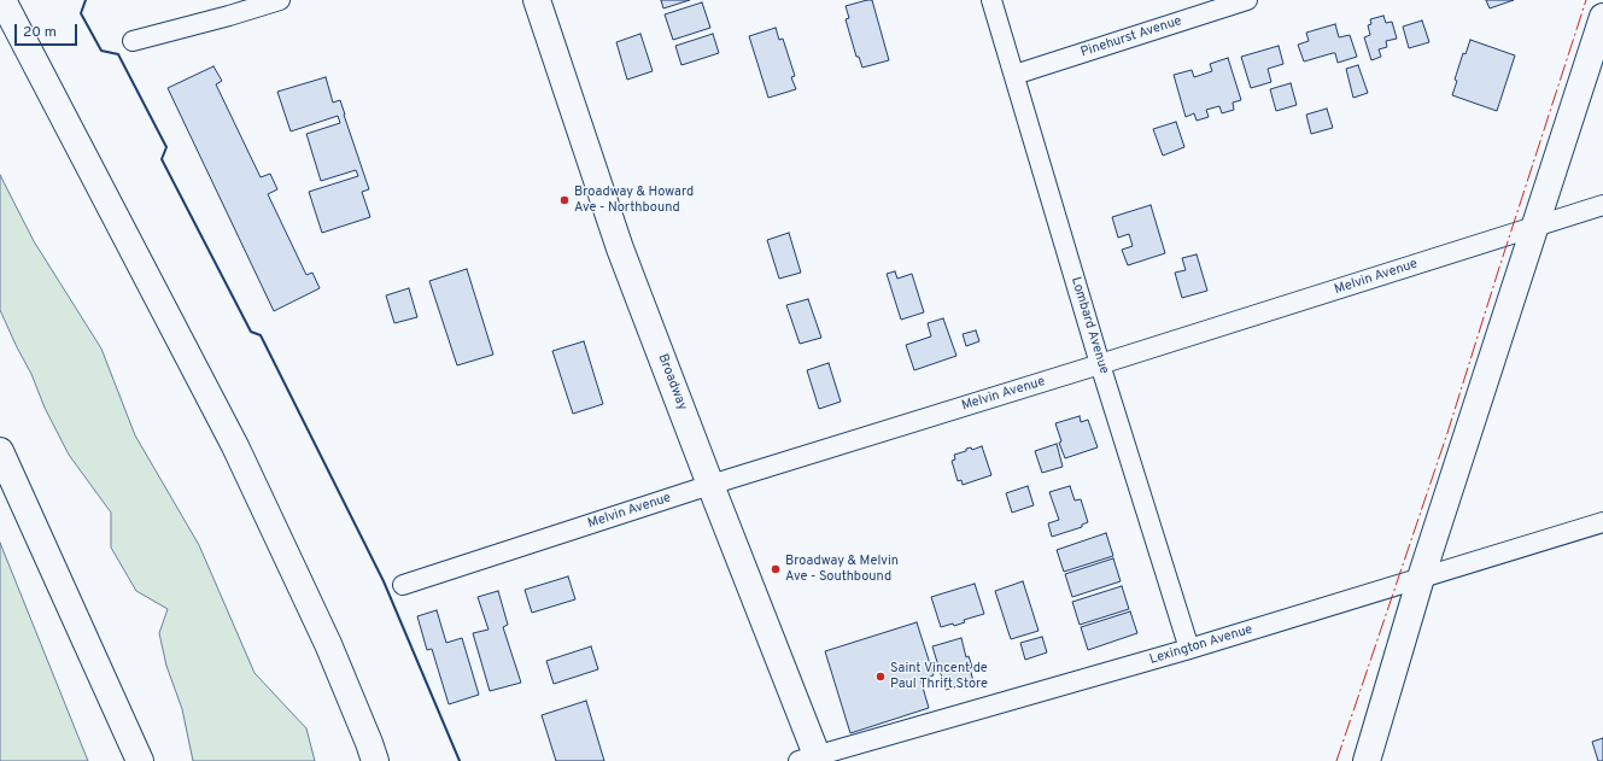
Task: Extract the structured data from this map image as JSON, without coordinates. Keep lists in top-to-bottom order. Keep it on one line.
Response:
{"streets":{"main road":["Broadway"],"street":["Pinehurst Avenue","Melvin Avenue","Lombard Avenue","Lexington Avenue"]},"crossings":[["Pinehurst Avenue","Lombard Avenue"],["Melvin Avenue","Lombard Avenue"],["Melvin Avenue","Broadway"],["Lombard Avenue","Lexington Avenue"],["Broadway","Lexington Avenue"]],"places":["Broadway & Howard Ave - Northbound","Broadway & Melvin Ave - Southbound","Saint Vincent de Paul Thrift Store"],"scale_bar":"20 m"}
